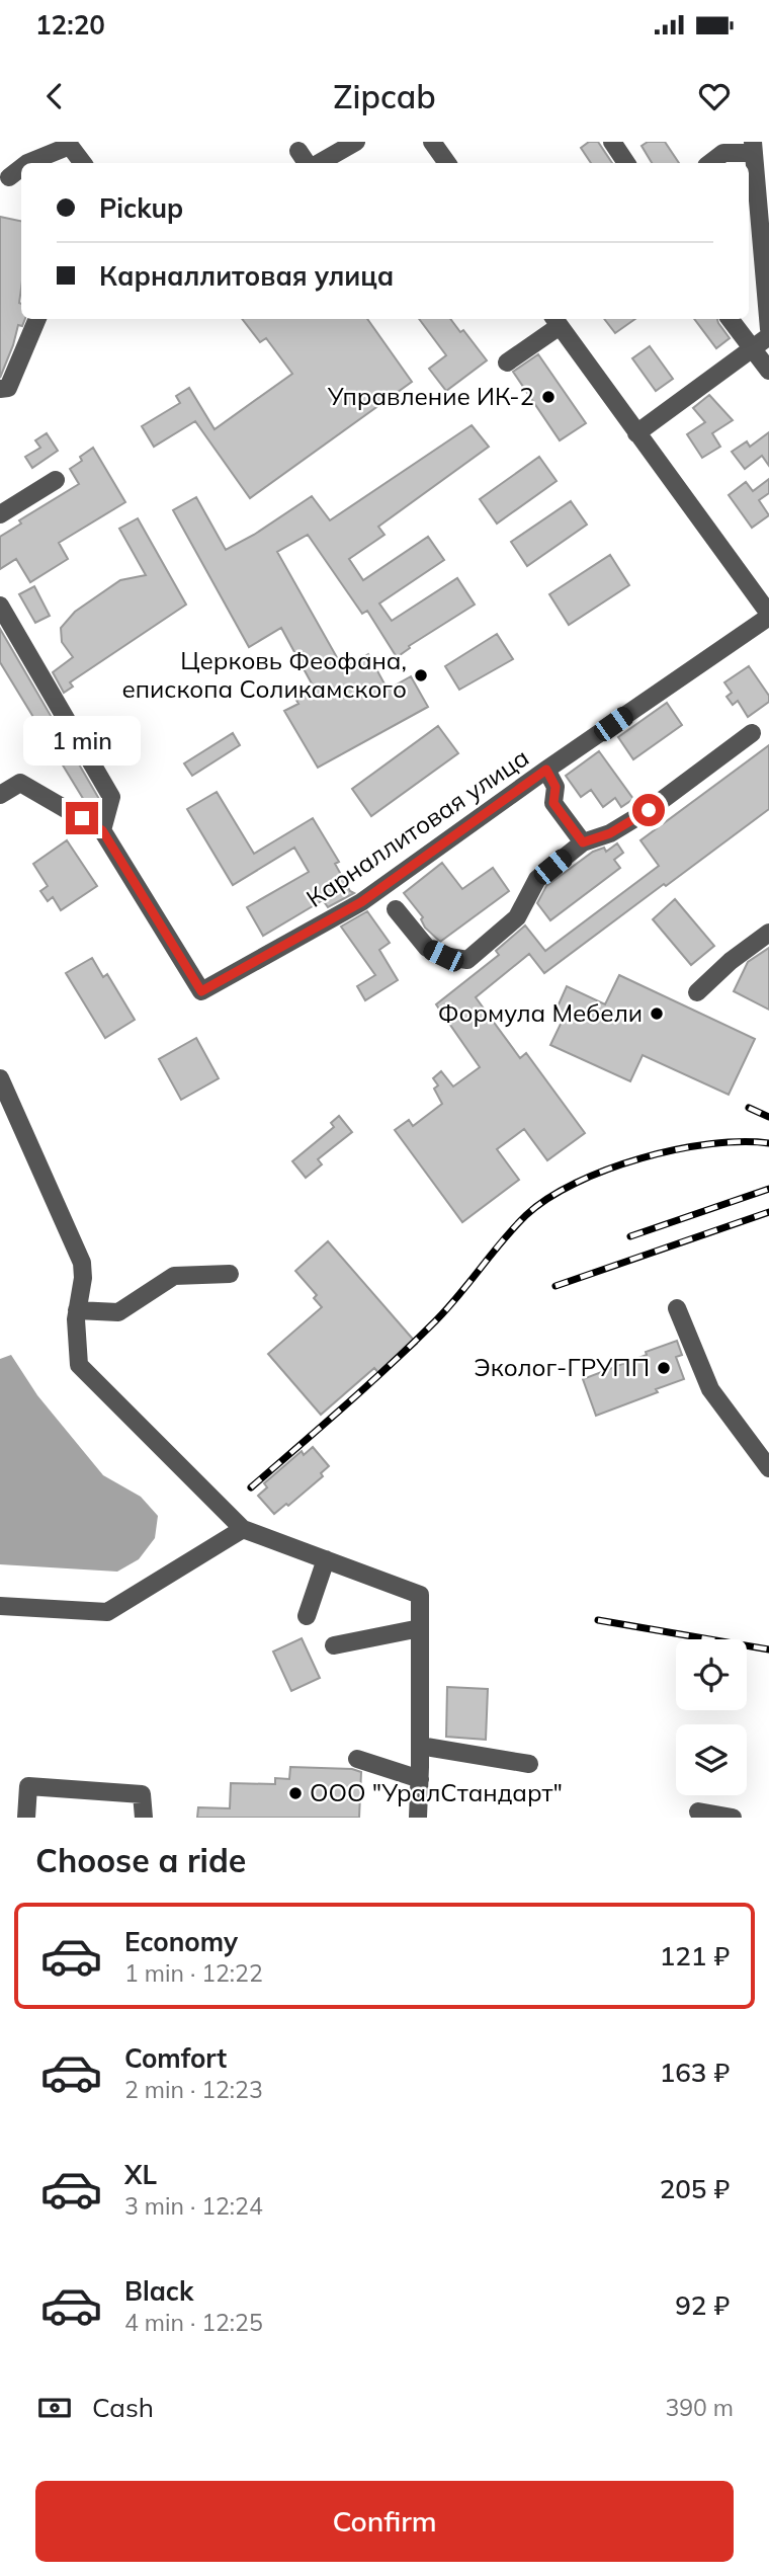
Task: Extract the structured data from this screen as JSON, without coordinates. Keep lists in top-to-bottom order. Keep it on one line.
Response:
{"streets":{"street":["Карналлитовая улица"]},"places":["Управление ИК-2","Церковь Феофана, епископа Соликамского","Формула Мебели","Эколог-ГРУПП","ООО \"УралСтандарт\""],"page":{"status":"12:20","header":"Zipcab","banner":["Pickup","Карналлитовая улица"],"bubble":"1 min","heading":"Choose a ride","list":[{"name":"Economy","note":"1 min · 12:22","value":"121 ₽"},{"name":"Comfort","note":"2 min · 12:23","value":"163 ₽"},{"name":"XL","note":"3 min · 12:24","value":"205 ₽"},{"name":"Black","note":"4 min · 12:25","value":"92 ₽"}],"pay":["Cash","390 m"],"buttons":"Confirm"}}
